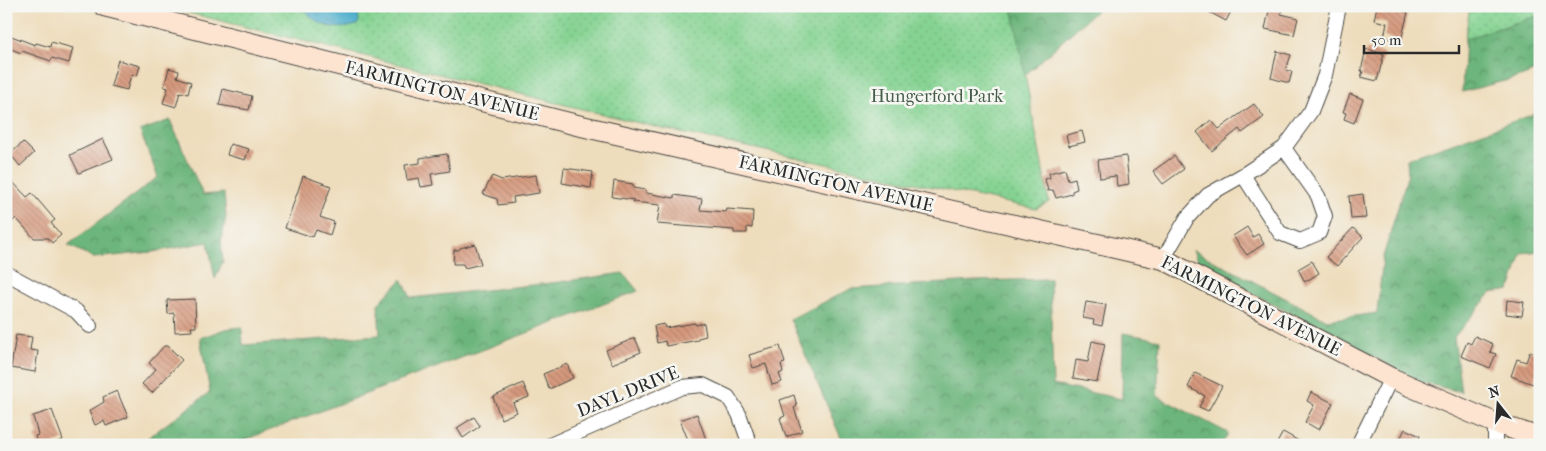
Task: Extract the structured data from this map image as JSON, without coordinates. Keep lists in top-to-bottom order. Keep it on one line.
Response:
{"streets":{"main road":["FARMINGTON AVENUE"],"street":["DAYL DRIVE"]},"parks":["Hungerford Park"],"scale_bar":"50 m","north":"top"}
